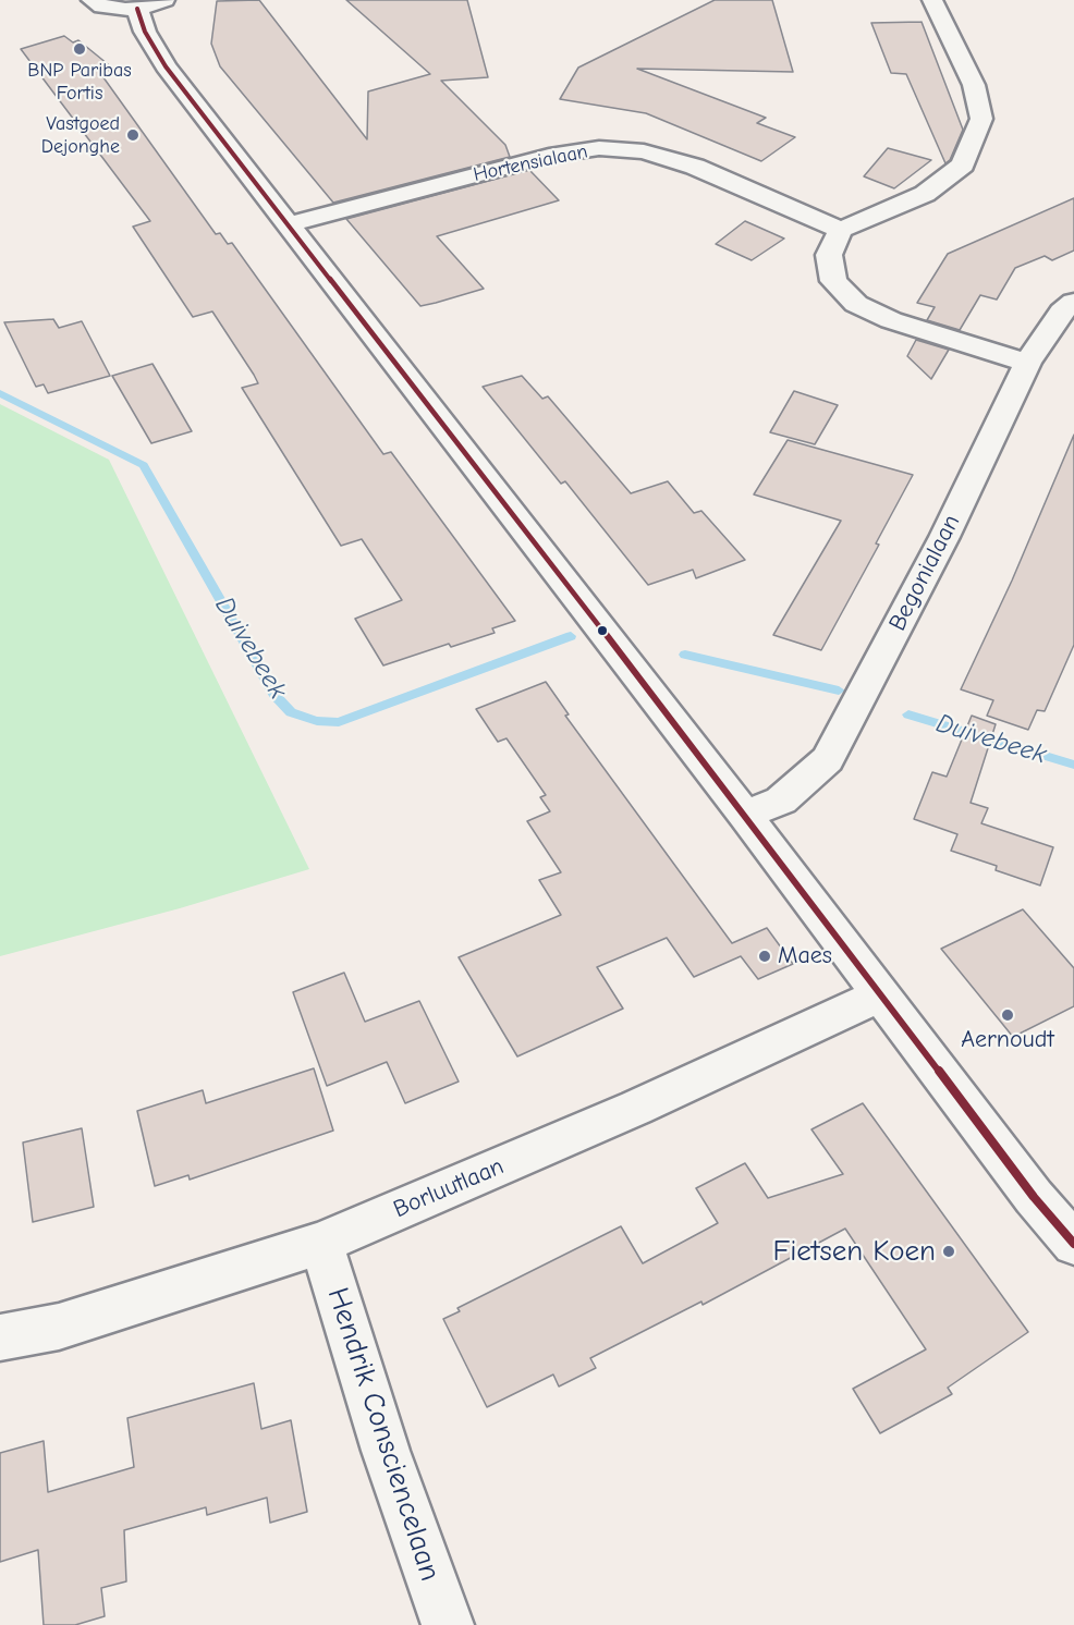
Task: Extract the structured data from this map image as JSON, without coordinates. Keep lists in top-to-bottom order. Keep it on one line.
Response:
{"streets":{"street":["Hortensialaan","Begonialaan","Borluutlaan","Hendrik Consciencelaan"]},"crossings":[["Borluutlaan","Hendrik Consciencelaan"]],"water":["Duivebeek"],"places":["BNP Paribas Fortis","Vastgoed Dejonghe","Maes","Aernoudt","Fietsen Koen"]}
